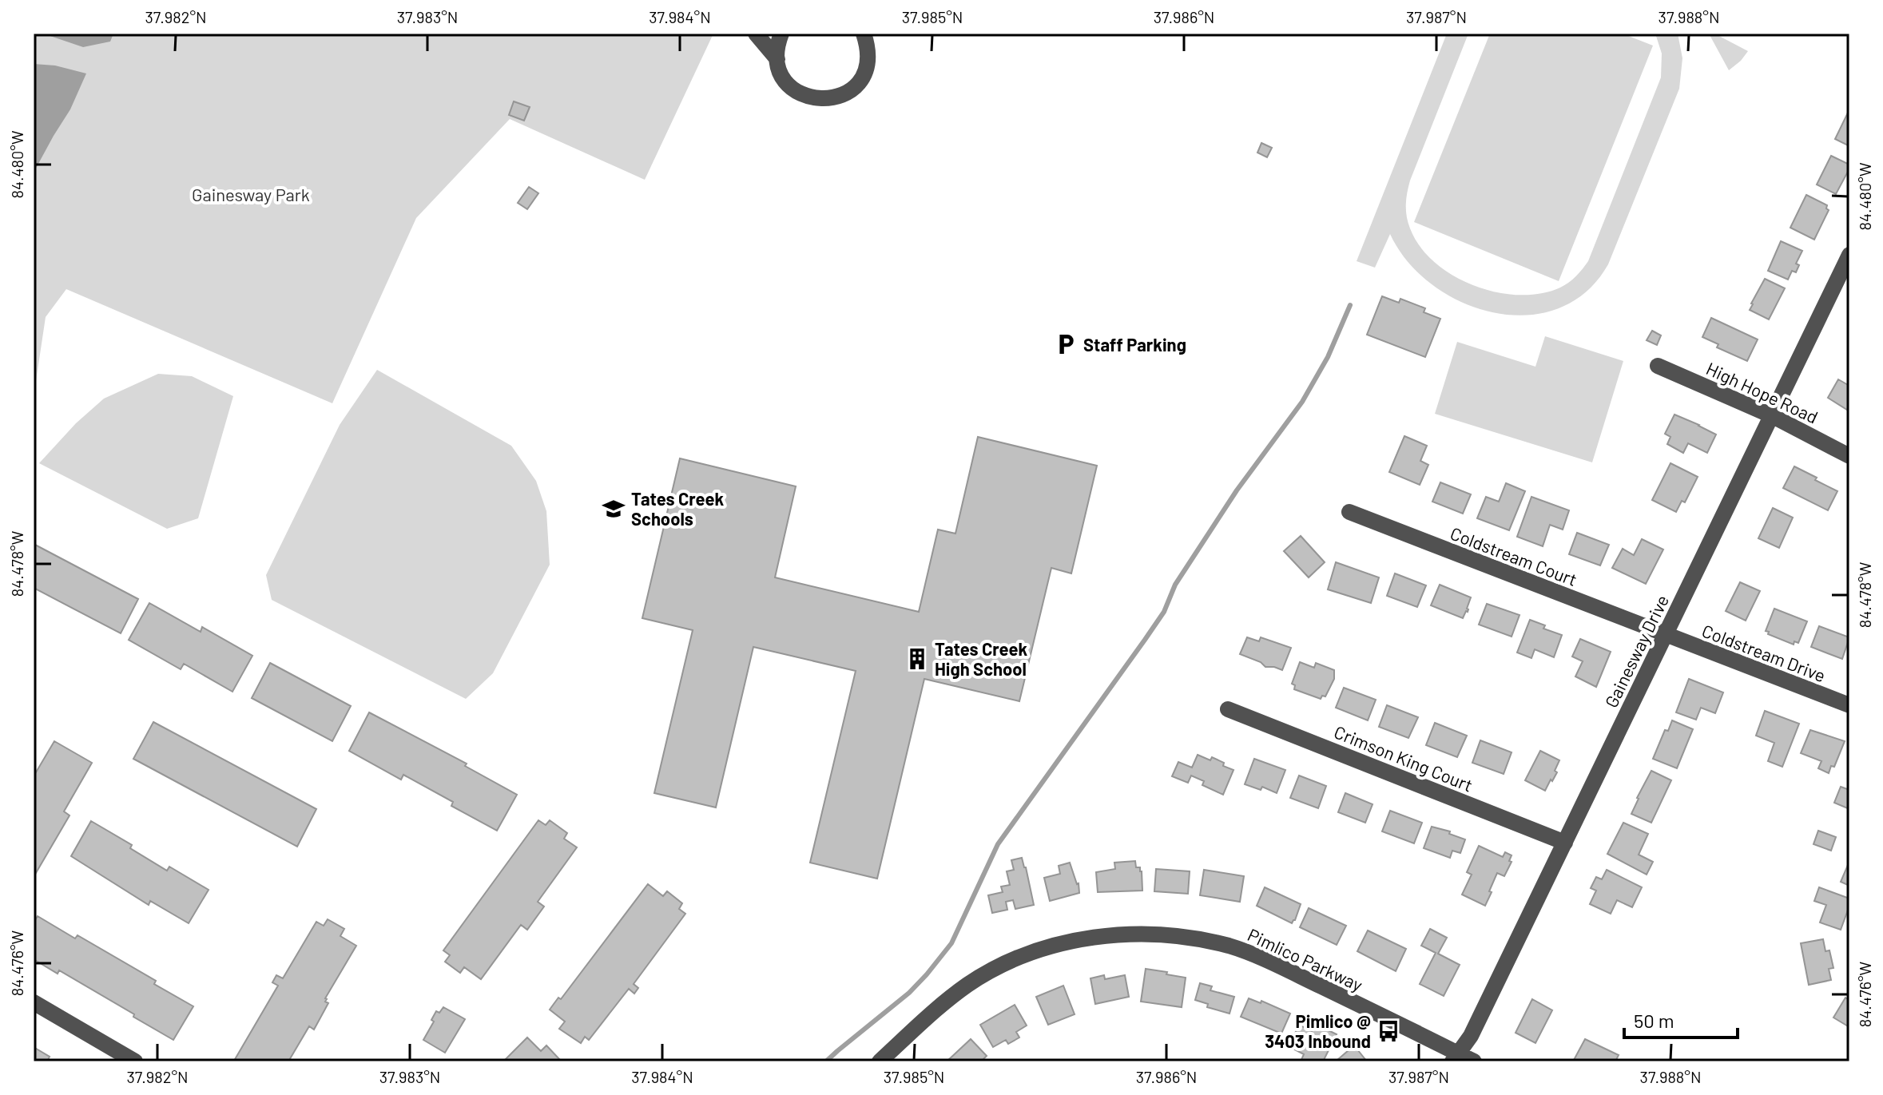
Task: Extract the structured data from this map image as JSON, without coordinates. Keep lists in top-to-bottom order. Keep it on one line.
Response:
{"streets":{"street":["High Hope Road","Coldstream Court","Gainesway Drive","Coldstream Drive","Crimson King Court","Pimlico Parkway"]},"crossings":[["High Hope Road","Gainesway Drive"],["Coldstream Court","Gainesway Drive"],["Coldstream Court","Coldstream Drive"],["Gainesway Drive","Coldstream Drive"],["Gainesway Drive","Crimson King Court"],["Gainesway Drive","Pimlico Parkway"]],"parks":["Gainesway Park"],"places":{"parking":["Staff Parking"],"school or university":["Tates Creek Schools"],"building":["Tates Creek High School"],"bus stop":["Pimlico @ 3403 Inbound"]},"scale_bar":"50 m","coordinates":["37.982°N","37.983°N","37.984°N","37.985°N","37.986°N","37.987°N","37.988°N","84.480°W","84.478°W","84.476°W"]}
